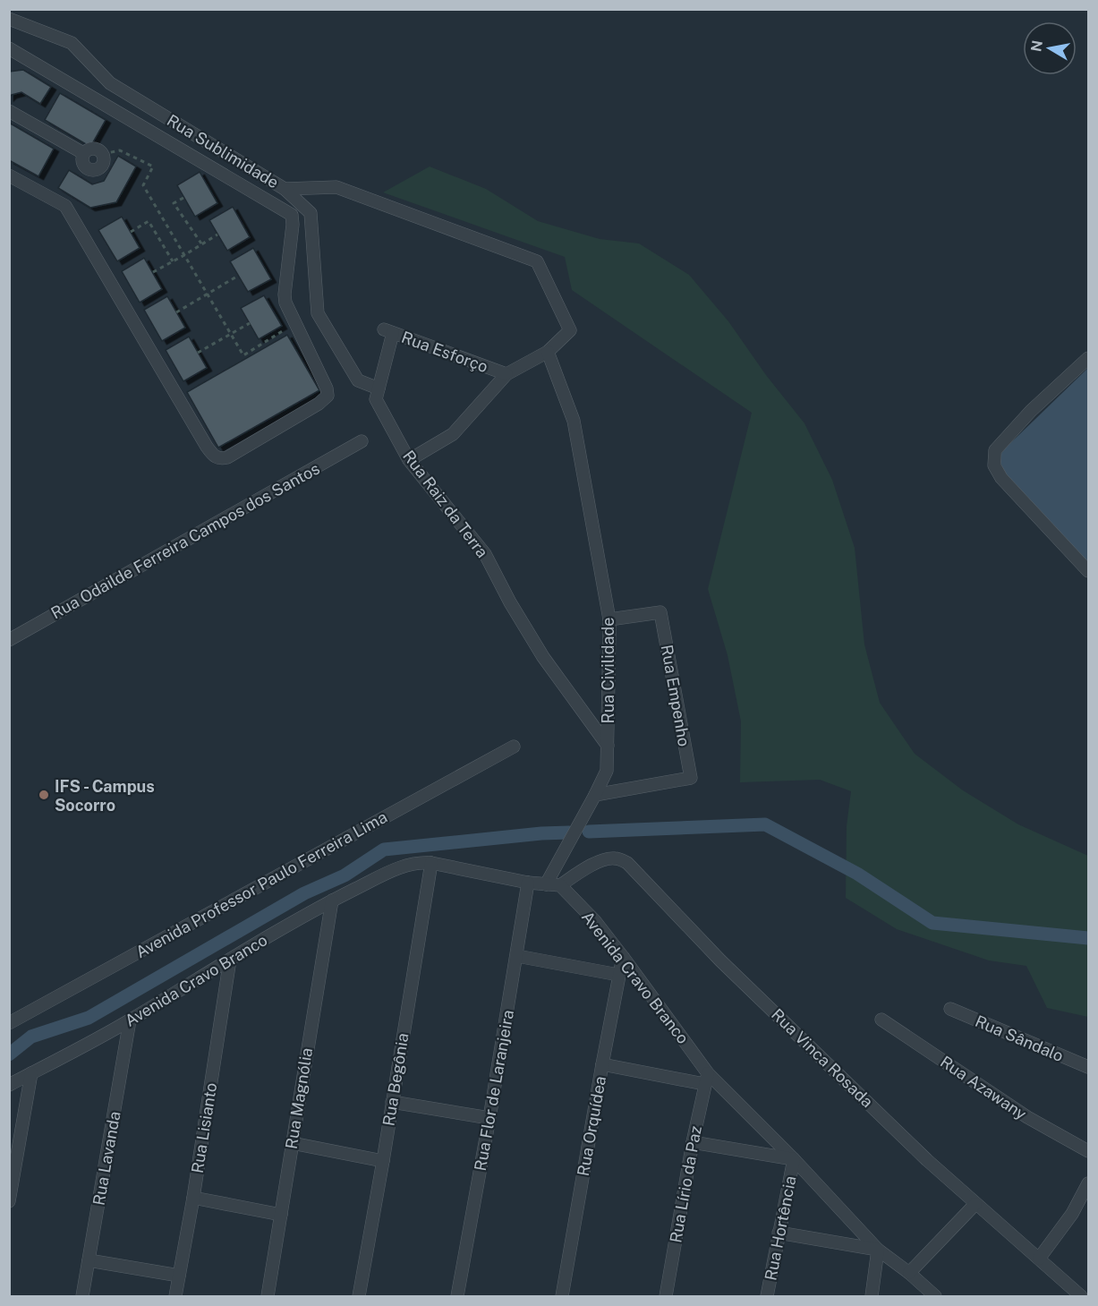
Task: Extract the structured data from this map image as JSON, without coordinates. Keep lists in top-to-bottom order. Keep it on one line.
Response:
{"streets":{"street":["Rua Sublimidade","Rua Esforço","Rua Raiz da Terra","Rua Odailde Ferreira Campos dos Santos","Rua Civilidade","Rua Empenho","Avenida Professor Paulo Ferreira Lima","Avenida Cravo Branco","Rua Sândalo","Rua Vinca Rosada","Rua Begônia","Rua Azawany","Rua Flor de Laranjeira","Rua Magnólia","Rua Orquídea","Rua Lisianto","Rua Lavanda","Rua Lírio da Paz","Rua Hortência"]},"crossings":[["Rua Sublimidade","Rua Civilidade"],["Rua Esforço","Rua Raiz da Terra"],["Rua Raiz da Terra","Rua Civilidade"],["Rua Civilidade","Rua Empenho"],["Rua Civilidade","Avenida Cravo Branco"],["Avenida Cravo Branco","Rua Vinca Rosada"],["Avenida Cravo Branco","Rua Begônia"],["Avenida Cravo Branco","Rua Flor de Laranjeira"],["Avenida Cravo Branco","Rua Magnólia"],["Avenida Cravo Branco","Rua Orquídea"],["Avenida Cravo Branco","Rua Lisianto"],["Avenida Cravo Branco","Rua Lavanda"],["Avenida Cravo Branco","Rua Lírio da Paz"],["Avenida Cravo Branco","Rua Hortência"]],"places":["IFS - Campus Socorro"],"north":"left"}
